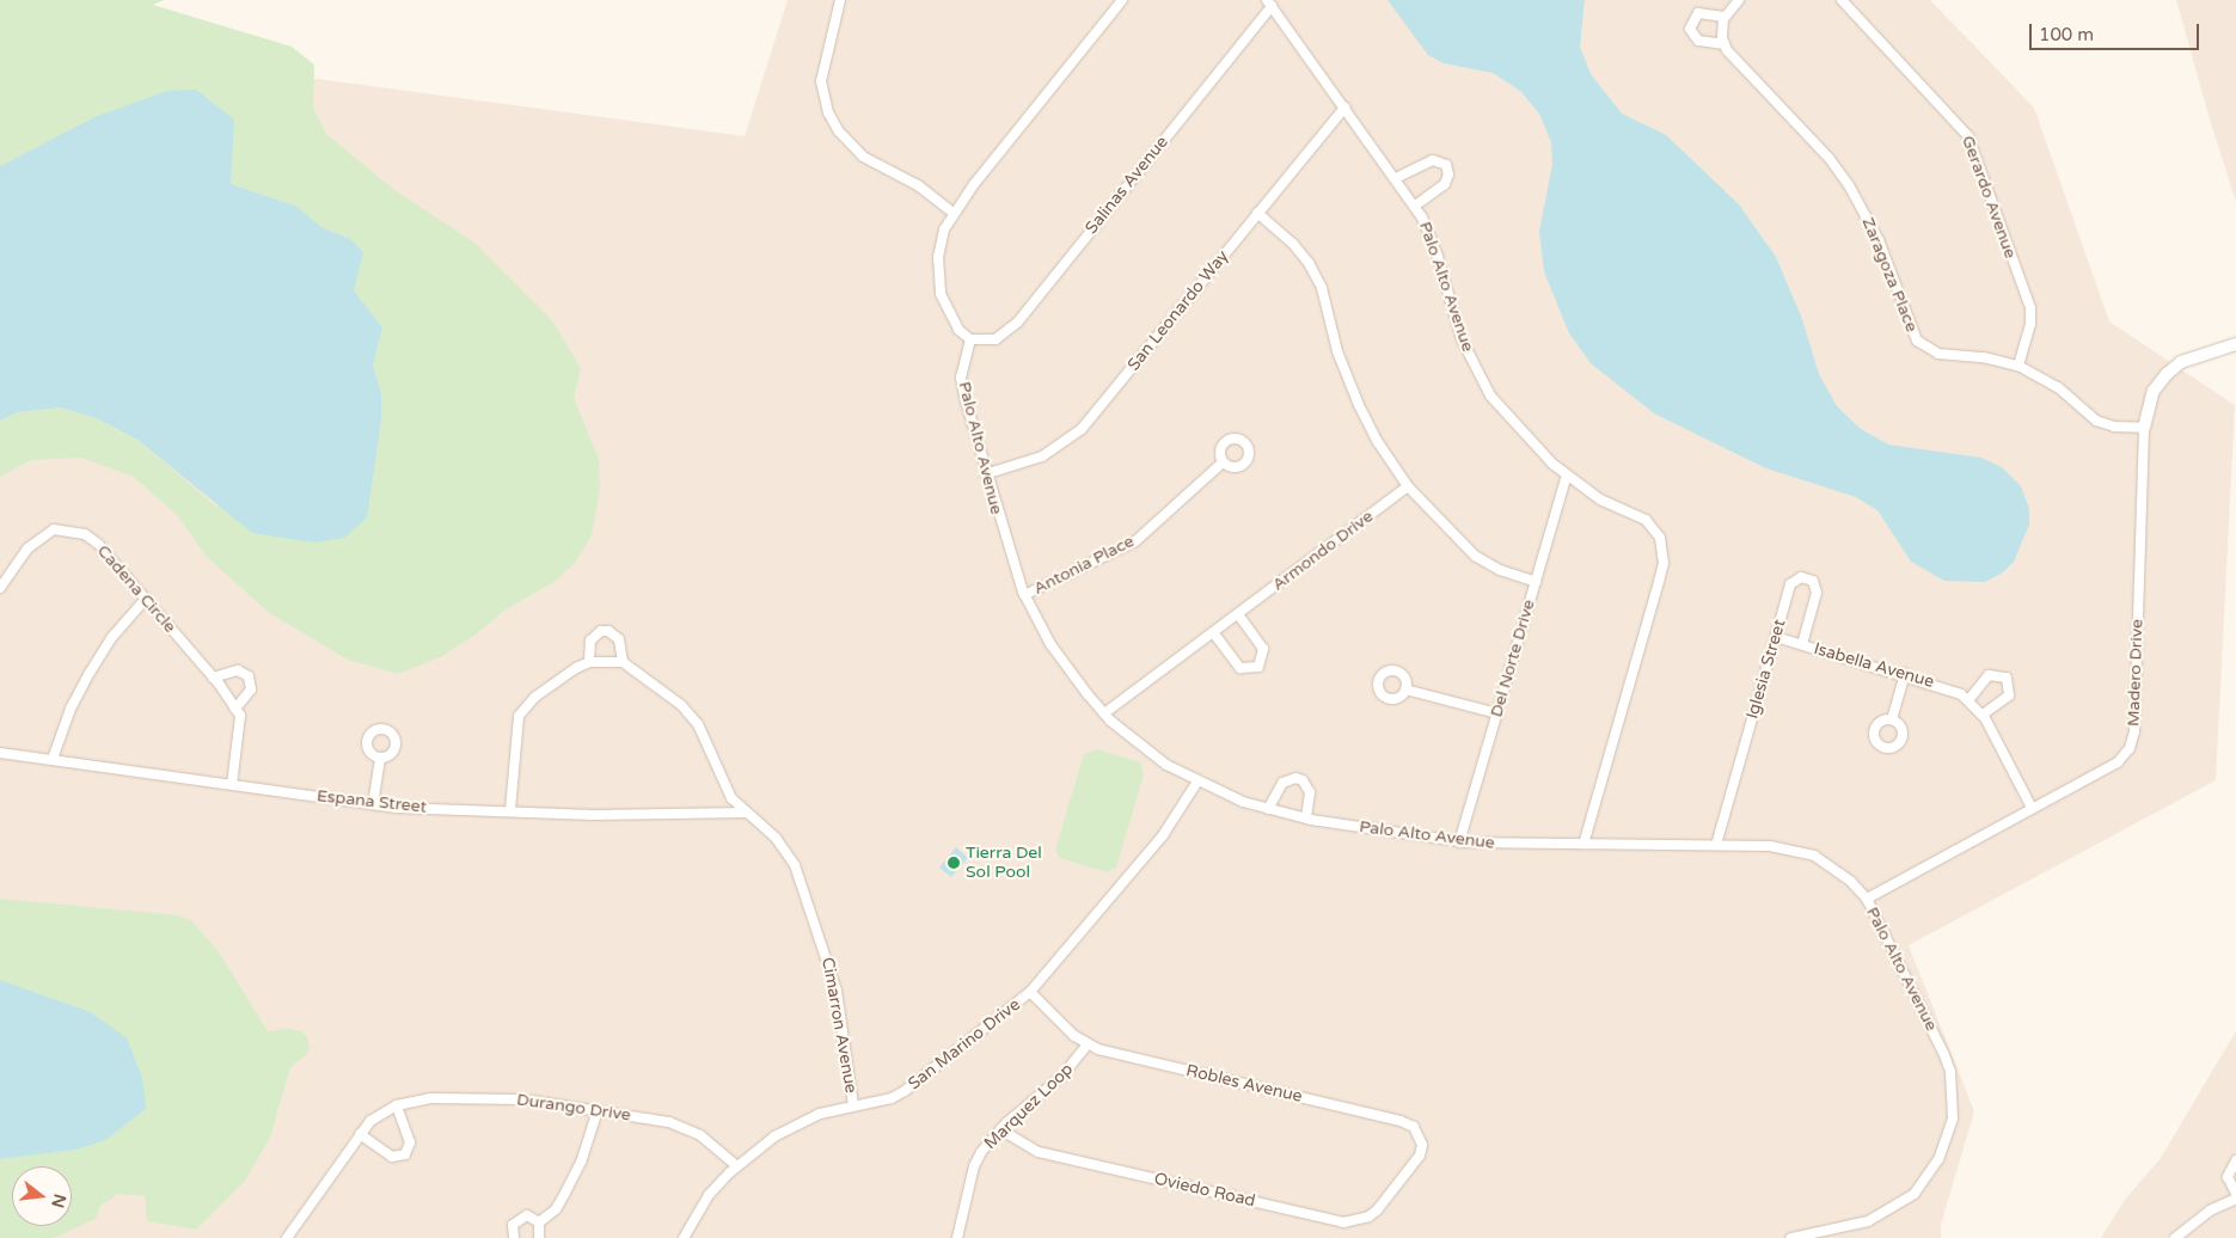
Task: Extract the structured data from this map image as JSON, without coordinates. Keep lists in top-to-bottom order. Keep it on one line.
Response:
{"streets":{"street":["Salinas Avenue","Gerardo Avenue","Zaragoza Place","Palo Alto Avenue","San Leonardo Way","Armondo Drive","Antonia Place","Cadena Circle","Del Norte Drive","Isabella Avenue","Iglesia Street","Madero Drive","Espana Street","Cimarron Avenue","San Marino Drive","Robles Avenue","Marquez Loop","Durango Drive","Oviedo Road"]},"crossings":[["Salinas Avenue","Palo Alto Avenue"],["Gerardo Avenue","Zaragoza Place"],["Zaragoza Place","Madero Drive"],["Palo Alto Avenue","San Leonardo Way"],["Palo Alto Avenue","Armondo Drive"],["Palo Alto Avenue","Antonia Place"],["Palo Alto Avenue","Del Norte Drive"],["Palo Alto Avenue","Iglesia Street"],["Palo Alto Avenue","Madero Drive"],["Palo Alto Avenue","San Marino Drive"],["Cadena Circle","Espana Street"],["Isabella Avenue","Iglesia Street"],["Isabella Avenue","Madero Drive"],["Espana Street","Cimarron Avenue"],["Cimarron Avenue","San Marino Drive"],["San Marino Drive","Robles Avenue"],["San Marino Drive","Durango Drive"],["Robles Avenue","Marquez Loop"],["Robles Avenue","Oviedo Road"],["Marquez Loop","Oviedo Road"]],"places":["Tierra Del Sol Pool"],"scale_bar":"100 m","north":"right"}
